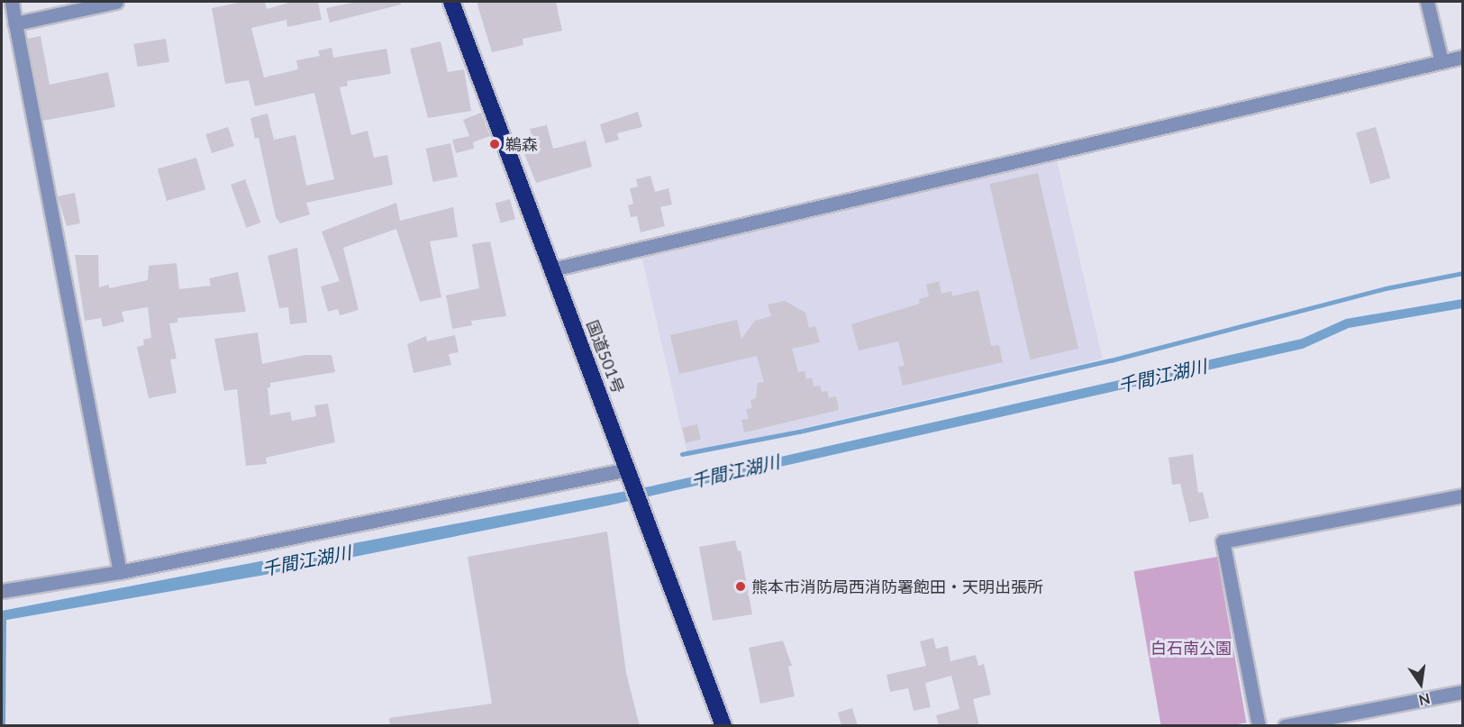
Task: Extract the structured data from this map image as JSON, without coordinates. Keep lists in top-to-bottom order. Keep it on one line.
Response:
{"streets":{"highway":["国道501号"]},"water":["千間江湖川"],"parks":["白石南公園"],"places":["鵜森","熊本市消防局西消防署飽田・天明出張所"],"north":"bottom"}
